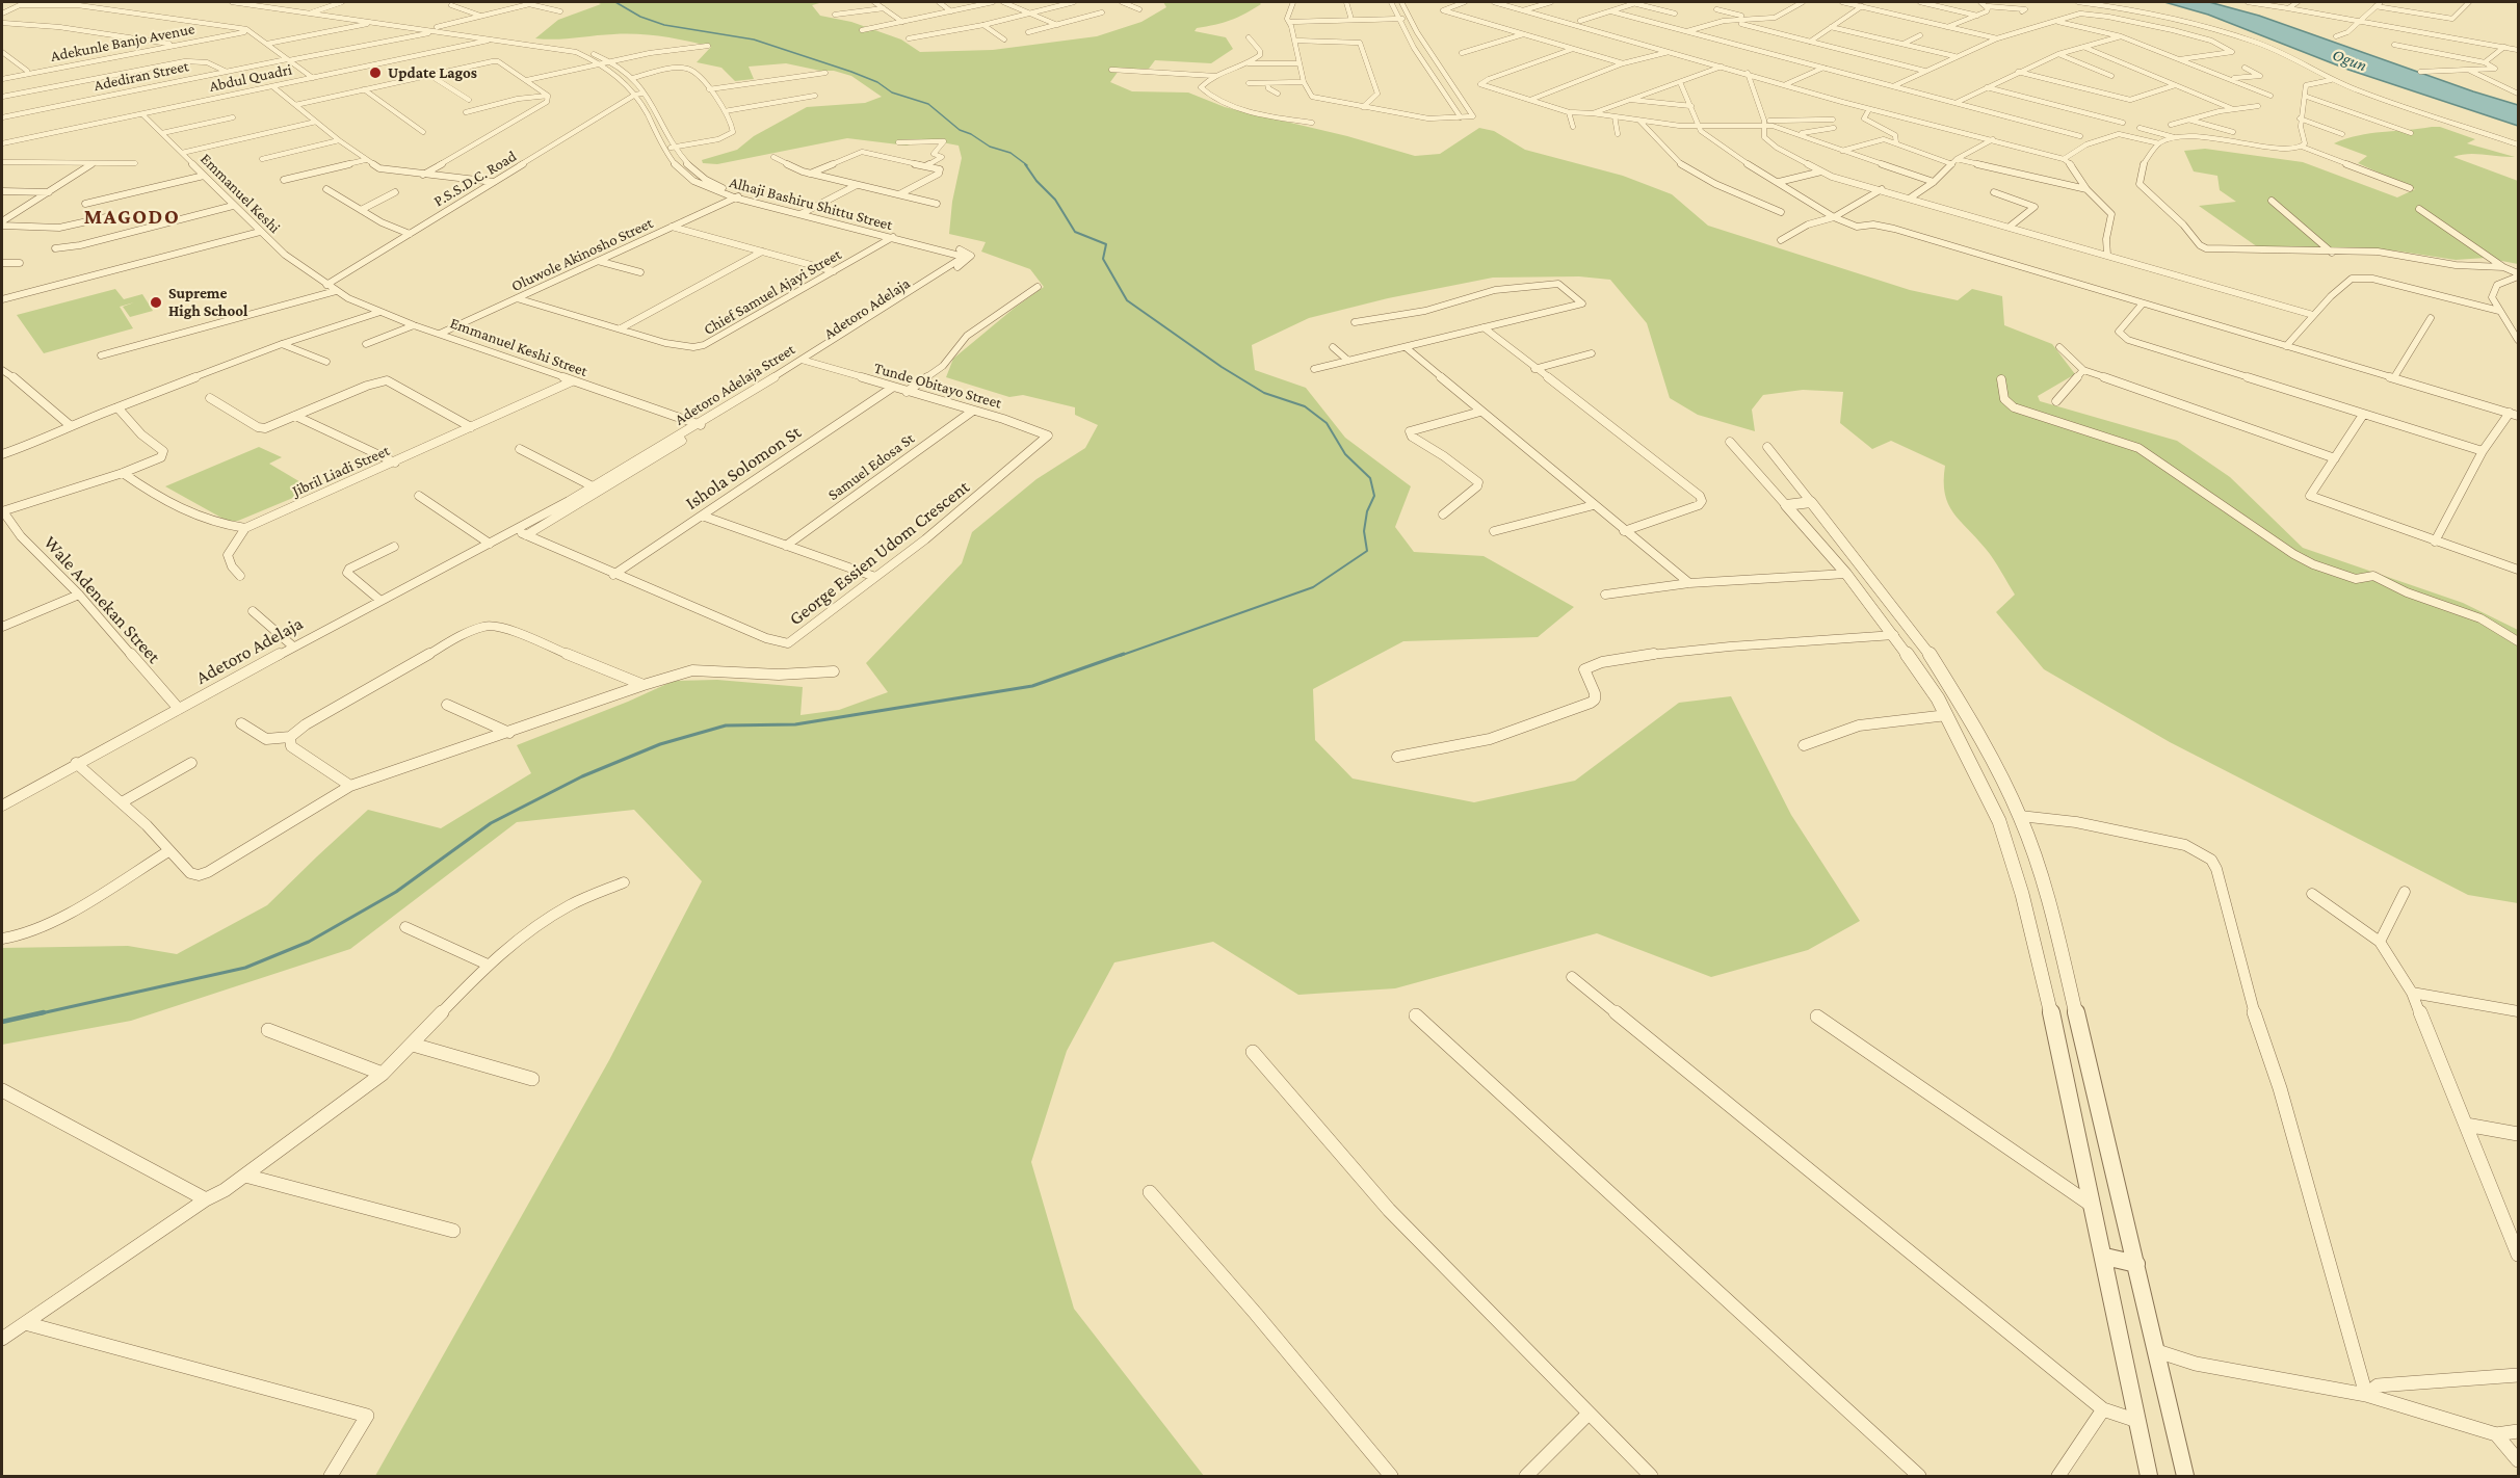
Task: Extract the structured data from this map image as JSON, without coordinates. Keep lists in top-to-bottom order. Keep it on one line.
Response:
{"streets":{"street":["Adekunle Banjo Avenue","Adediran Street","Abdul Quadri","P.S.S.D.C. Road","Emmanuel Keshi","Alhaji Bashiru Shittu Street","Oluwole Akinosho Street","Chief Samuel Ajayi Street","Adetoro Adelaja","Emmanuel Keshi Street","Adetoro Adelaja Street","Tunde Obitayo Street","Samuel Edosa St","Ishola Solomon St","Jibril Liadi Street","George Essien Udom Crescent","Wale Adenekan Street"]},"crossings":[["Abdul Quadri","Emmanuel Keshi"],["Abdul Quadri","Alhaji Bashiru Shittu Street"],["P.S.S.D.C. Road","Emmanuel Keshi"],["P.S.S.D.C. Road","Alhaji Bashiru Shittu Street"],["P.S.S.D.C. Road","Emmanuel Keshi Street"],["Emmanuel Keshi","Emmanuel Keshi Street"],["Alhaji Bashiru Shittu Street","Oluwole Akinosho Street"],["Alhaji Bashiru Shittu Street","Chief Samuel Ajayi Street"],["Alhaji Bashiru Shittu Street","Adetoro Adelaja"],["Oluwole Akinosho Street","Chief Samuel Ajayi Street"],["Oluwole Akinosho Street","Emmanuel Keshi Street"],["Adetoro Adelaja","Emmanuel Keshi Street"],["Adetoro Adelaja","Adetoro Adelaja Street"],["Adetoro Adelaja","Tunde Obitayo Street"],["Adetoro Adelaja","George Essien Udom Crescent"],["Adetoro Adelaja","Wale Adenekan Street"],["Emmanuel Keshi Street","Adetoro Adelaja Street"],["Emmanuel Keshi Street","Jibril Liadi Street"],["Adetoro Adelaja Street","George Essien Udom Crescent"],["Tunde Obitayo Street","Samuel Edosa St"],["Tunde Obitayo Street","Ishola Solomon St"],["Tunde Obitayo Street","George Essien Udom Crescent"],["Ishola Solomon St","George Essien Udom Crescent"]],"districts":["MAGODO"],"water":["Ogun"],"places":["Update Lagos","Supreme High School"]}
